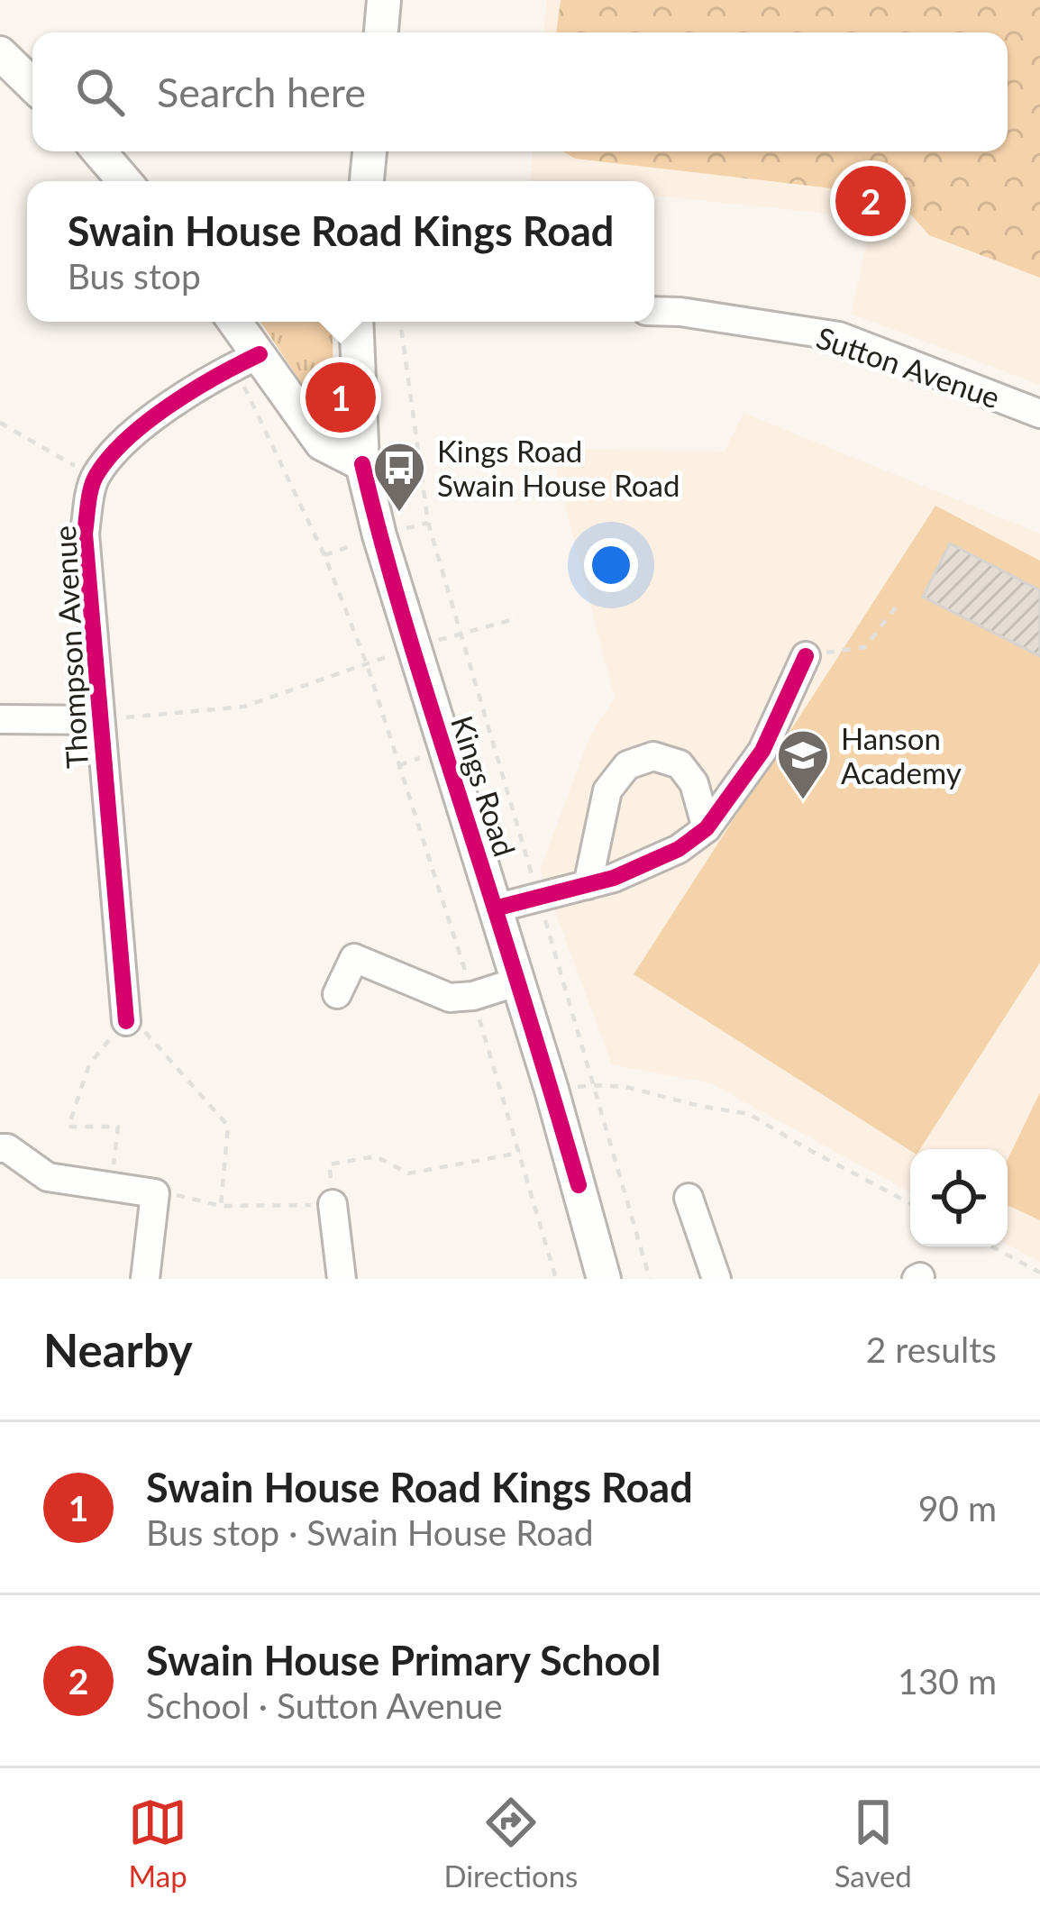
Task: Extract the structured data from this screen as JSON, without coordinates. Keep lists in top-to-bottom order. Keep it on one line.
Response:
{"streets":{"street":["Sutton Avenue","Thompson Avenue","Kings Road"]},"places":{"bus stop":["Kings Road Swain House Road"],"school or university":["Hanson Academy"]},"page":{"search":"Search here","pins":["2","1"],"popup":["Swain House Road Kings Road","Bus stop"],"heading":["Nearby","2 results"],"list":[{"mark":"1","name":"Swain House Road Kings Road","note":"Bus stop · Swain House Road","value":"90 m"},{"mark":"2","name":"Swain House Primary School","note":"School · Sutton Avenue","value":"130 m"}],"nav":["Map","Directions","Saved"]}}
